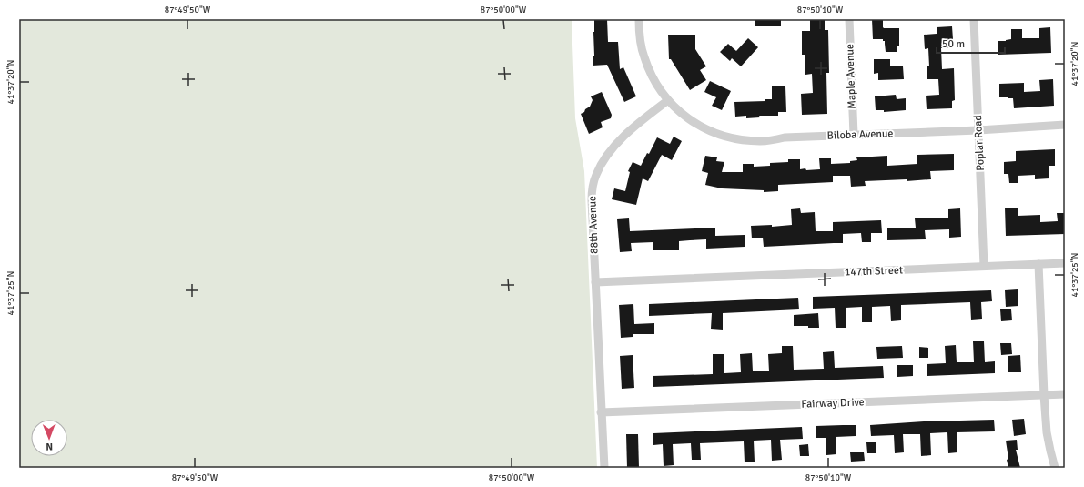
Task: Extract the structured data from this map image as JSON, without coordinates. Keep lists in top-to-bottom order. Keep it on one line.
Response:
{"streets":{"street":["Maple Avenue","Biloba Avenue","Poplar Road","88th Avenue","147th Street","Fairway Drive"]},"crossings":[["Maple Avenue","Biloba Avenue"],["Biloba Avenue","Poplar Road"],["Biloba Avenue","88th Avenue"],["Poplar Road","147th Street"],["88th Avenue","147th Street"],["88th Avenue","Fairway Drive"]],"scale_bar":"50 m","north":"bottom","coordinates":["87°49'50\"W","87°50'00\"W","87°50'10\"W","41°37'20\"N","41°37'25\"N"]}
